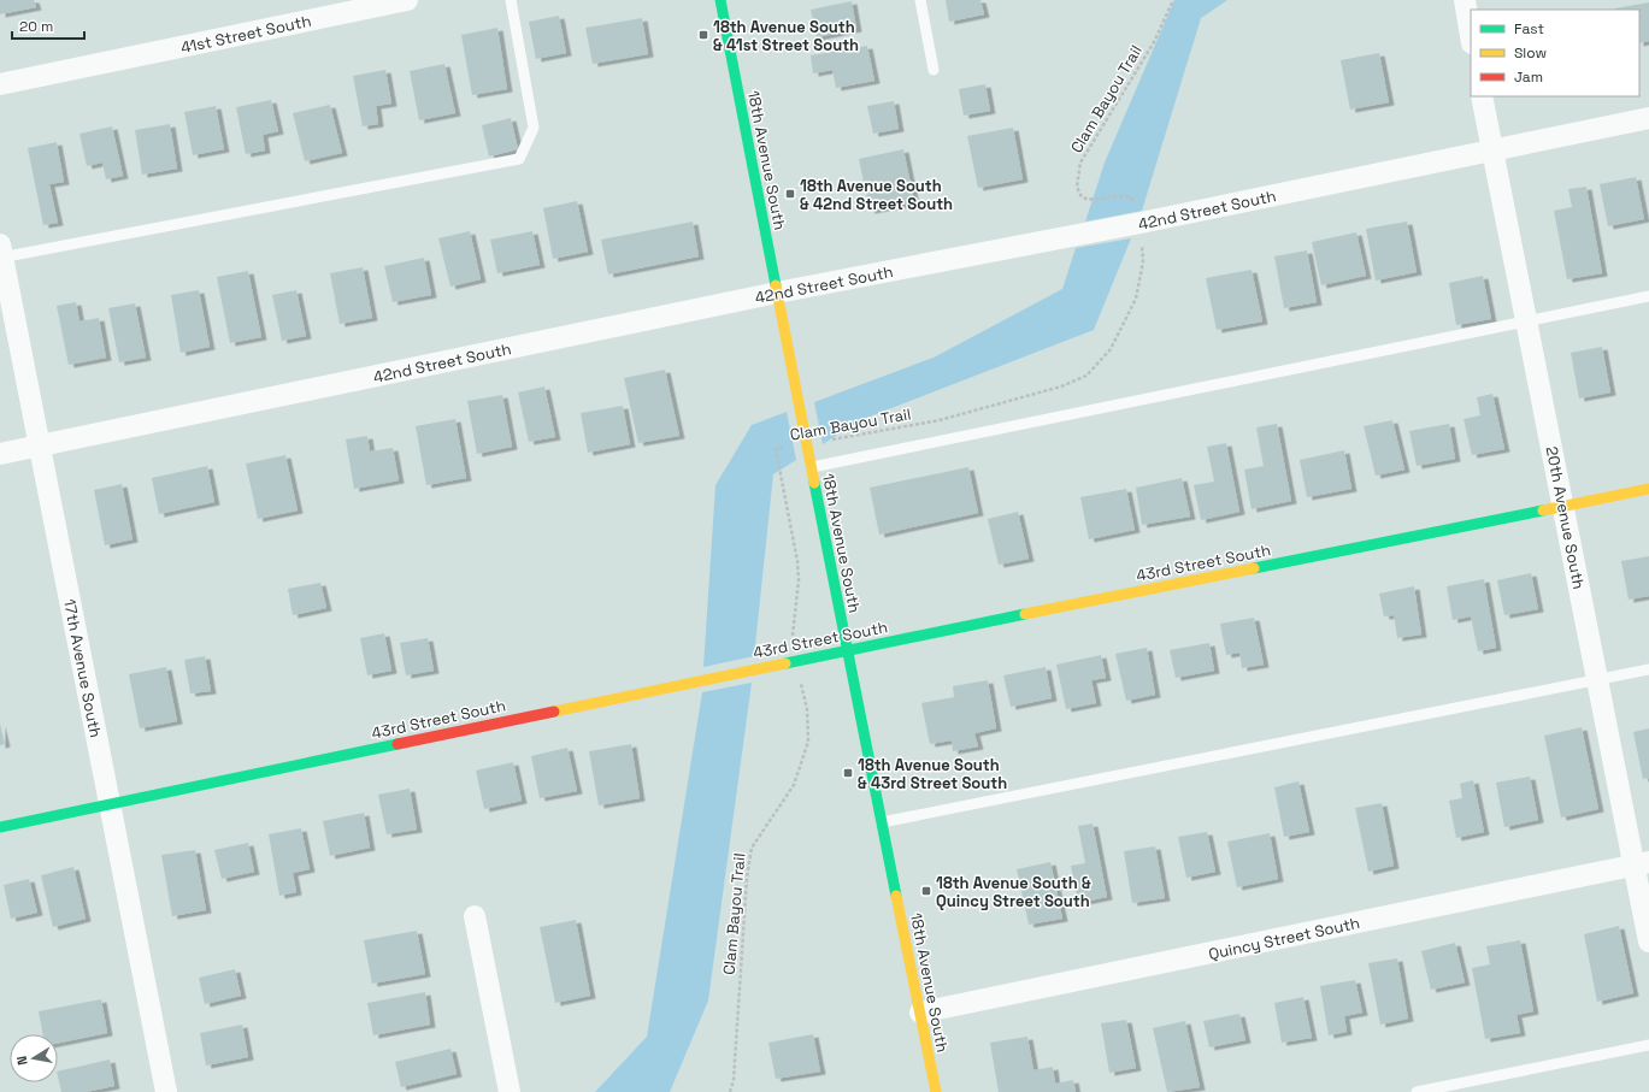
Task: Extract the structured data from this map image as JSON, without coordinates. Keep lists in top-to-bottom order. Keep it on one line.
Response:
{"streets":{"street":["41st Street South","18th Avenue South","42nd Street South","20th Avenue South","43rd Street South","17th Avenue South","Quincy Street South"],"path":["Clam Bayou Trail"]},"crossings":[["Clam Bayou Trail","18th Avenue South"],["Clam Bayou Trail","42nd Street South"],["Clam Bayou Trail","43rd Street South"],["18th Avenue South","42nd Street South"],["18th Avenue South","43rd Street South"],["18th Avenue South","Quincy Street South"],["42nd Street South","20th Avenue South"],["42nd Street South","17th Avenue South"],["20th Avenue South","43rd Street South"],["20th Avenue South","Quincy Street South"],["43rd Street South","17th Avenue South"]],"places":{"transit":["18th Avenue South & 41st Street South","18th Avenue South & 42nd Street South","18th Avenue South & 43rd Street South","18th Avenue South & Quincy Street South"]},"legend":["Fast","Slow","Jam"],"scale_bar":"20 m","north":"left"}
